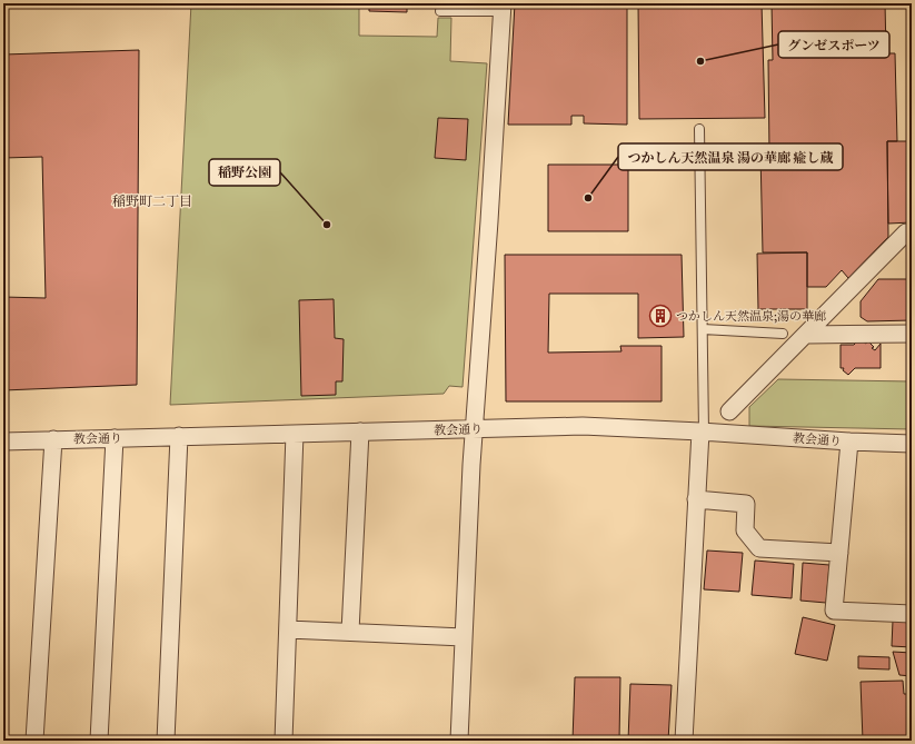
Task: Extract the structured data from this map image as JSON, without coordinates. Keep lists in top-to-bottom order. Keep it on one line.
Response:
{"streets":{"street":["教会通り"]},"districts":["稲野町二丁目"],"places":{"other":["グンゼスポーツ","つかしん天然温泉 湯の華廊 瘉し蔵","稲野公園"],"building":["つかしん天然温泉;湯の華廊"]}}
